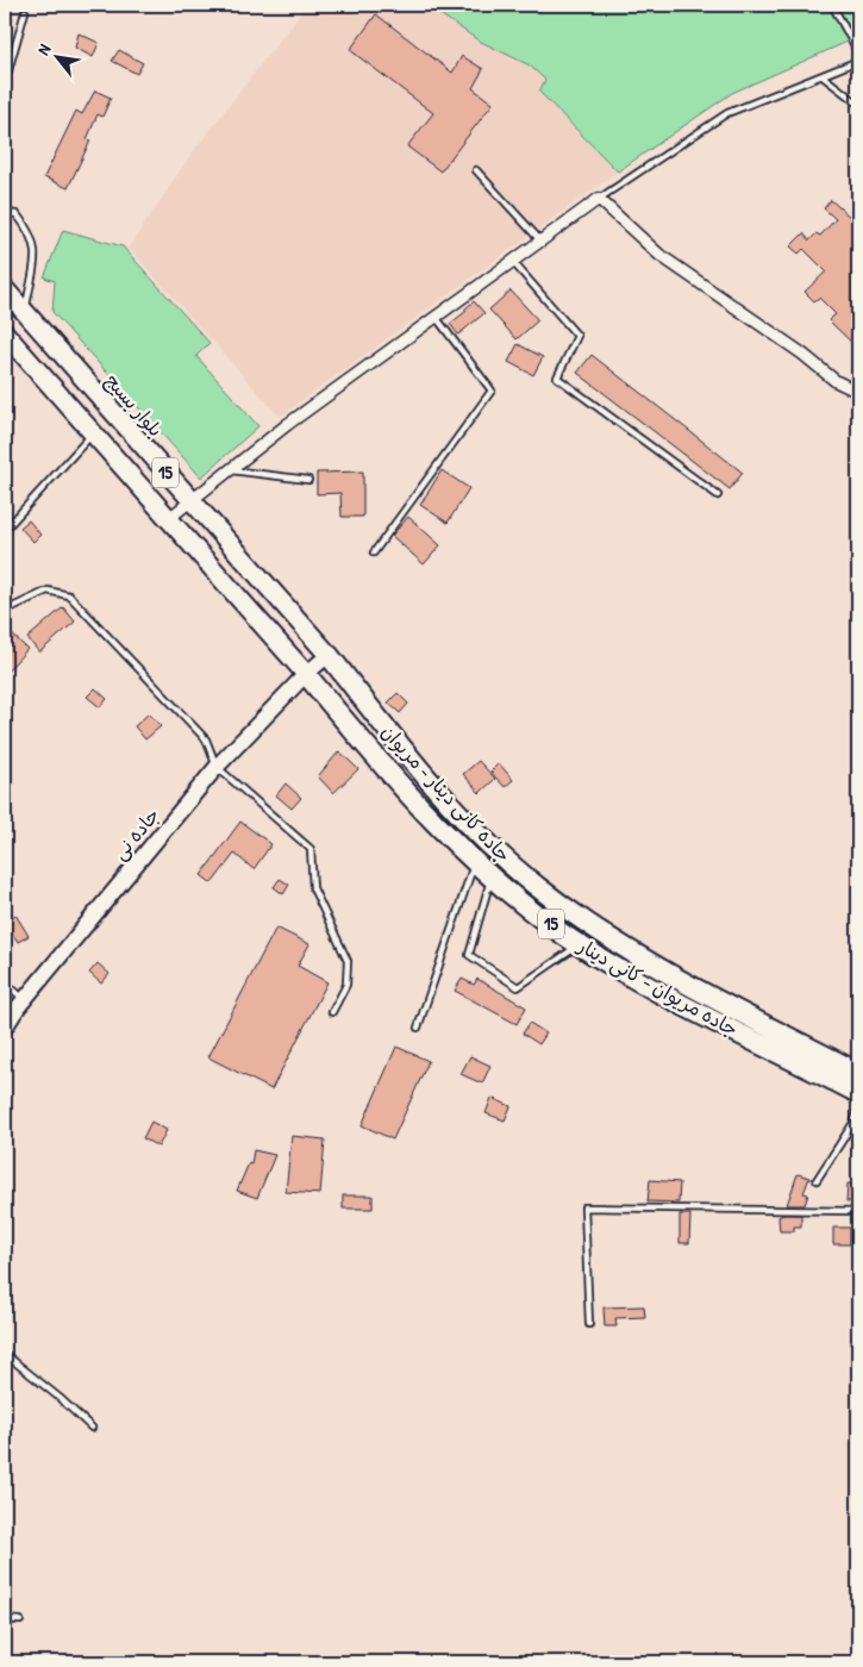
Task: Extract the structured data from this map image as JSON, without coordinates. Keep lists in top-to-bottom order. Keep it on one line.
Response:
{"streets":{"highway":["15","جاده کانی دینار - مریوان","جاده مریوان - کانی دینار"],"main road":["بلوار بسیج","جاده نی"]},"crossings":[["بلوار بسیج","جاده کانی دینار - مریوان"],["بلوار بسیج","جاده نی"],["15","جاده نی"],["15","جاده مریوان - کانی دینار"],["جاده کانی دینار - مریوان","جاده نی"],["جاده نی","جاده مریوان - کانی دینار"]],"north":"top left"}
